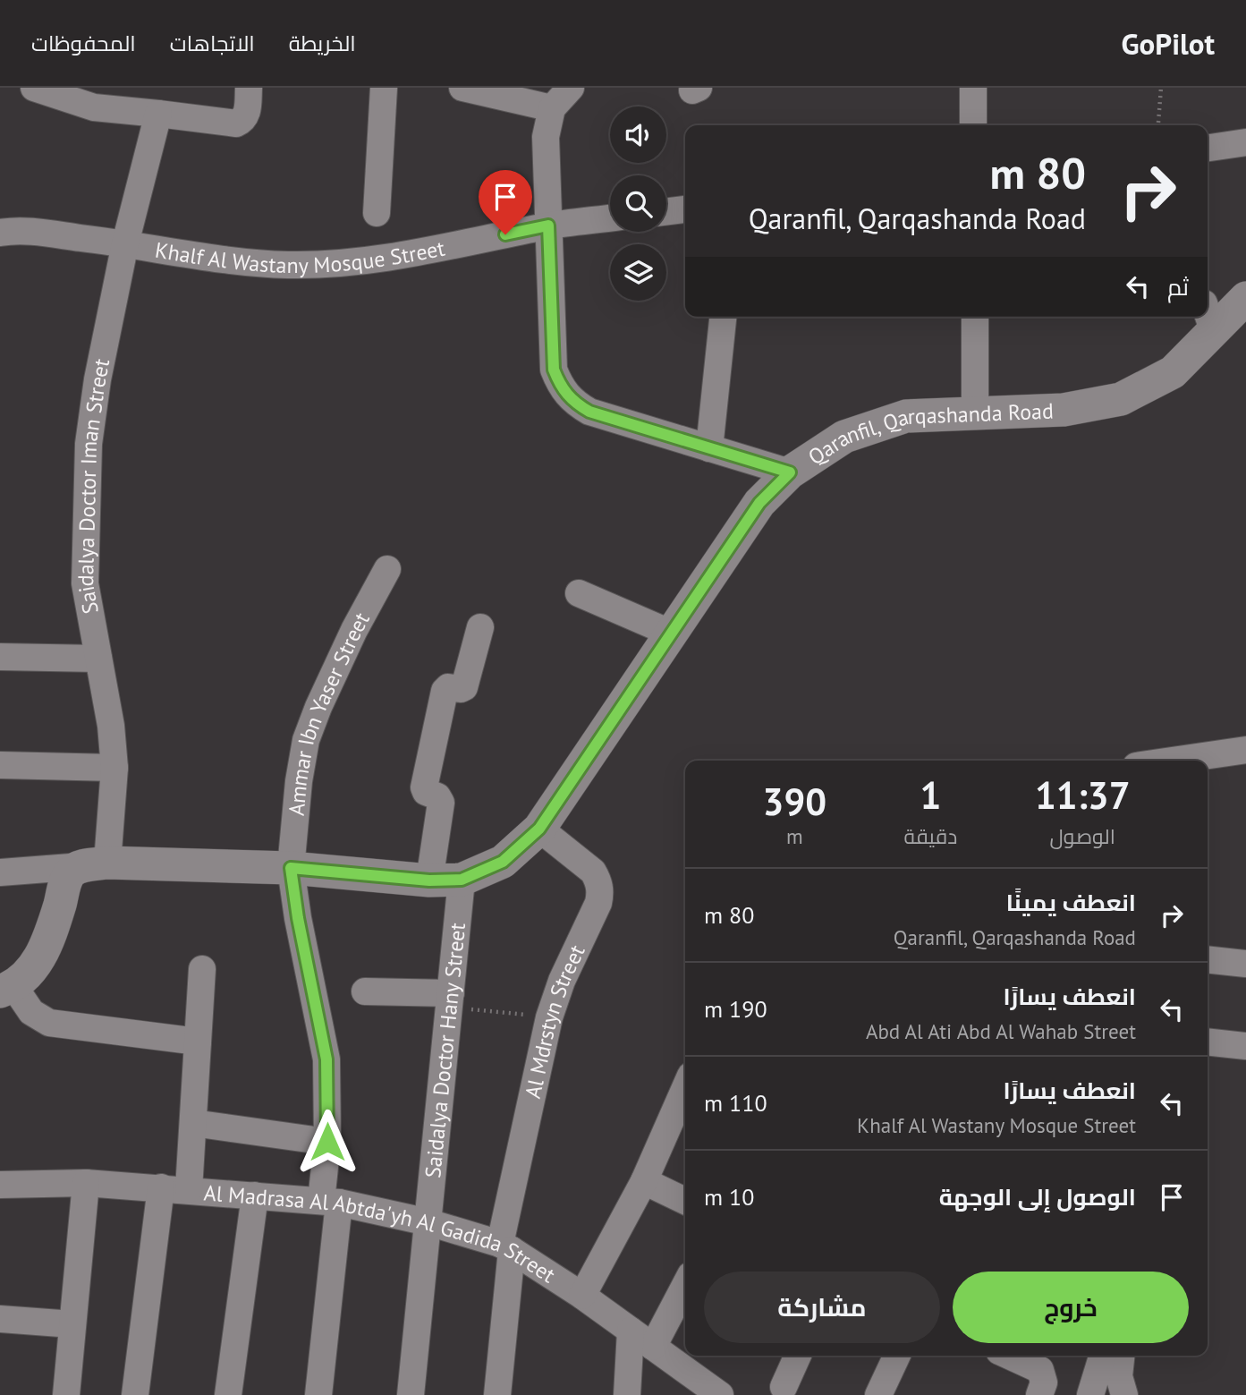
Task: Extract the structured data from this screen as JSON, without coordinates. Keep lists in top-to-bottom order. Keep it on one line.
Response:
{"streets":{"street":["Khalf Al Wastany Mosque Street","Qaranfil, Qarqashanda Road","Saidalya Doctor Iman Street","Ammar Ibn Yaser Street","Al Mdrstyn Street","Saidalya Doctor Hany Street","Al Madrasa Al Abtda'yh Al Gadida Street"]},"crossings":[["Khalf Al Wastany Mosque Street","Saidalya Doctor Iman Street"],["Qaranfil, Qarqashanda Road","Saidalya Doctor Iman Street"],["Qaranfil, Qarqashanda Road","Ammar Ibn Yaser Street"],["Qaranfil, Qarqashanda Road","Al Mdrstyn Street"],["Qaranfil, Qarqashanda Road","Saidalya Doctor Hany Street"],["Ammar Ibn Yaser Street","Al Madrasa Al Abtda'yh Al Gadida Street"],["Al Mdrstyn Street","Al Madrasa Al Abtda'yh Al Gadida Street"],["Saidalya Doctor Hany Street","Al Madrasa Al Abtda'yh Al Gadida Street"]],"page":{"header":"GoPilot","nav":["الخريطة","الاتجاهات","المحفوظات"],"turn":["80 m","Qaranfil, Qarqashanda Road"],"then":"ثم","eta":["11:37","الوصول","1","دقيقة","390","m"],"list":[{"name":"انعطف يمينًا","note":"Qaranfil, Qarqashanda Road","value":"80 m"},{"name":"انعطف يسارًا","note":"Abd Al Ati Abd Al Wahab Street","value":"190 m"},{"name":"انعطف يسارًا","note":"Khalf Al Wastany Mosque Street","value":"110 m"},{"name":"الوصول إلى الوجهة","value":"10 m"}],"buttons":["خروج","مشاركة"]}}
